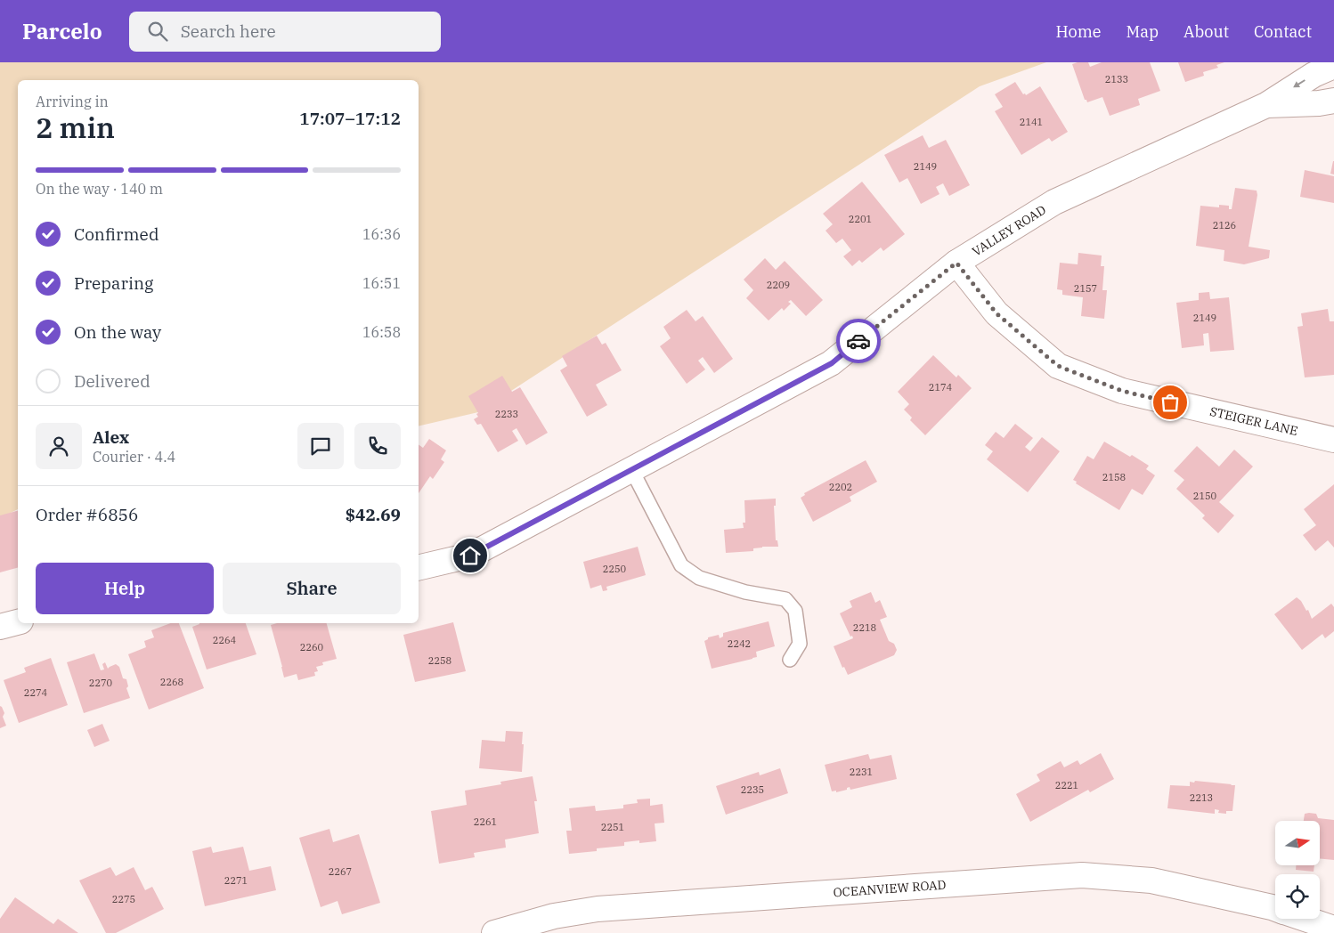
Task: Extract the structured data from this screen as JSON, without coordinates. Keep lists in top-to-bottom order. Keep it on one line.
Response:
{"streets":{"street":["VALLEY ROAD","STEIGER LANE","OCEANVIEW ROAD"]},"crossings":[["VALLEY ROAD","STEIGER LANE"]],"house_numbers":["2133","2141","2149","2201","2126","2209","2157","2149","2174","2233","2158","2202","2150","2250","2218","2264","2242","2260","2258","2268","2270","2274","2231","2221","2235","2213","2261","2251","2267","2271","2275"],"north":"right","page":{"header":"Parcelo","search":"Search here","nav":["Home","Map","About","Contact"],"heading":["2 min","Arriving in","17:07–17:12"],"panel":["Alex","Courier · 4.4","Order #6856","$42.69"],"bar":"On the way · 140 m","list":[["Confirmed","16:36"],["Preparing","16:51"],["On the way","16:58"],"Delivered"],"buttons":["Help","Share"]}}
